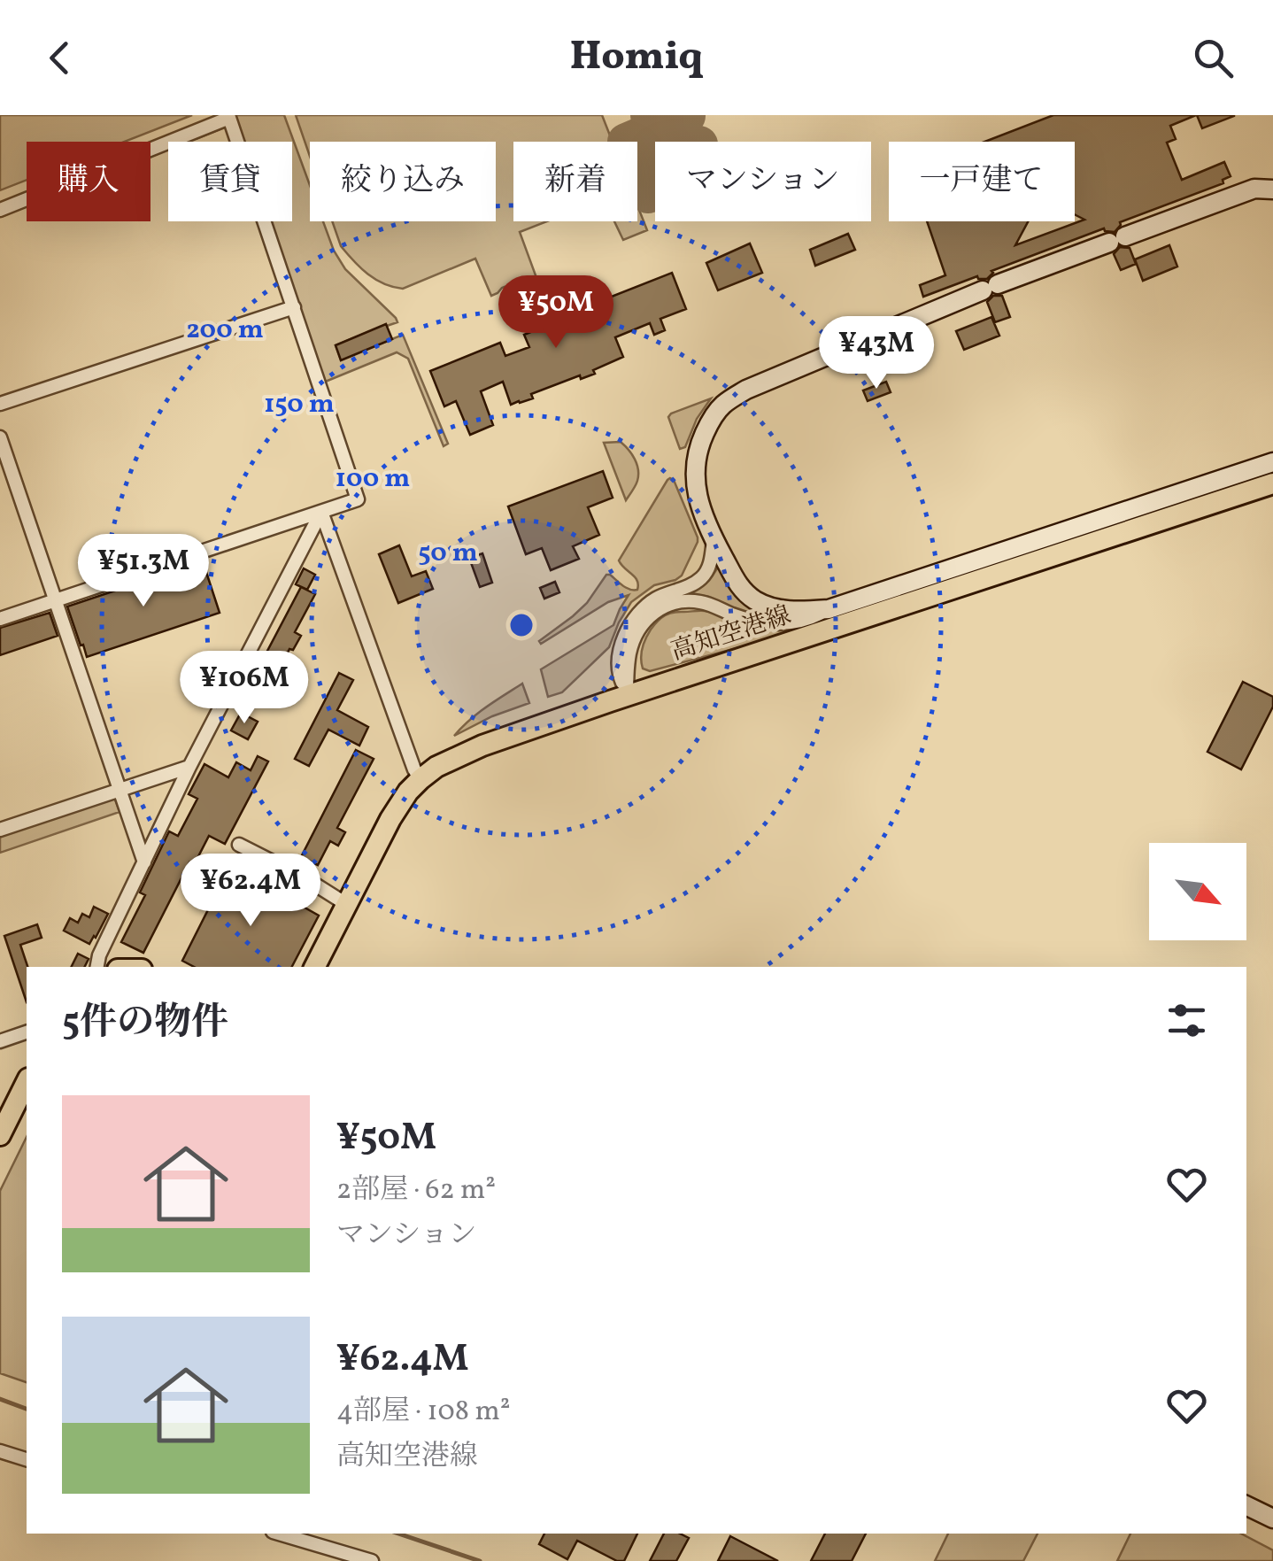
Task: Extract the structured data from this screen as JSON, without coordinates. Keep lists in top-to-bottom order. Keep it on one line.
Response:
{"streets":{"main road":["高知空港線"]},"north":"bottom right","page":{"header":"Homiq","chip":["購入","賃貸","絞り込み","新着","マンション","一戸建て"],"price":["¥50M","¥43M","¥51.3M","¥106M","¥62.4M"],"heading":"5件の物件","list":[{"name":"¥50M","note":"2部屋 · 62 m² · マンション"},{"name":"¥62.4M","note":"4部屋 · 108 m² · 高知空港線"}]},"rings":["200 m","150 m","100 m","50 m"]}
